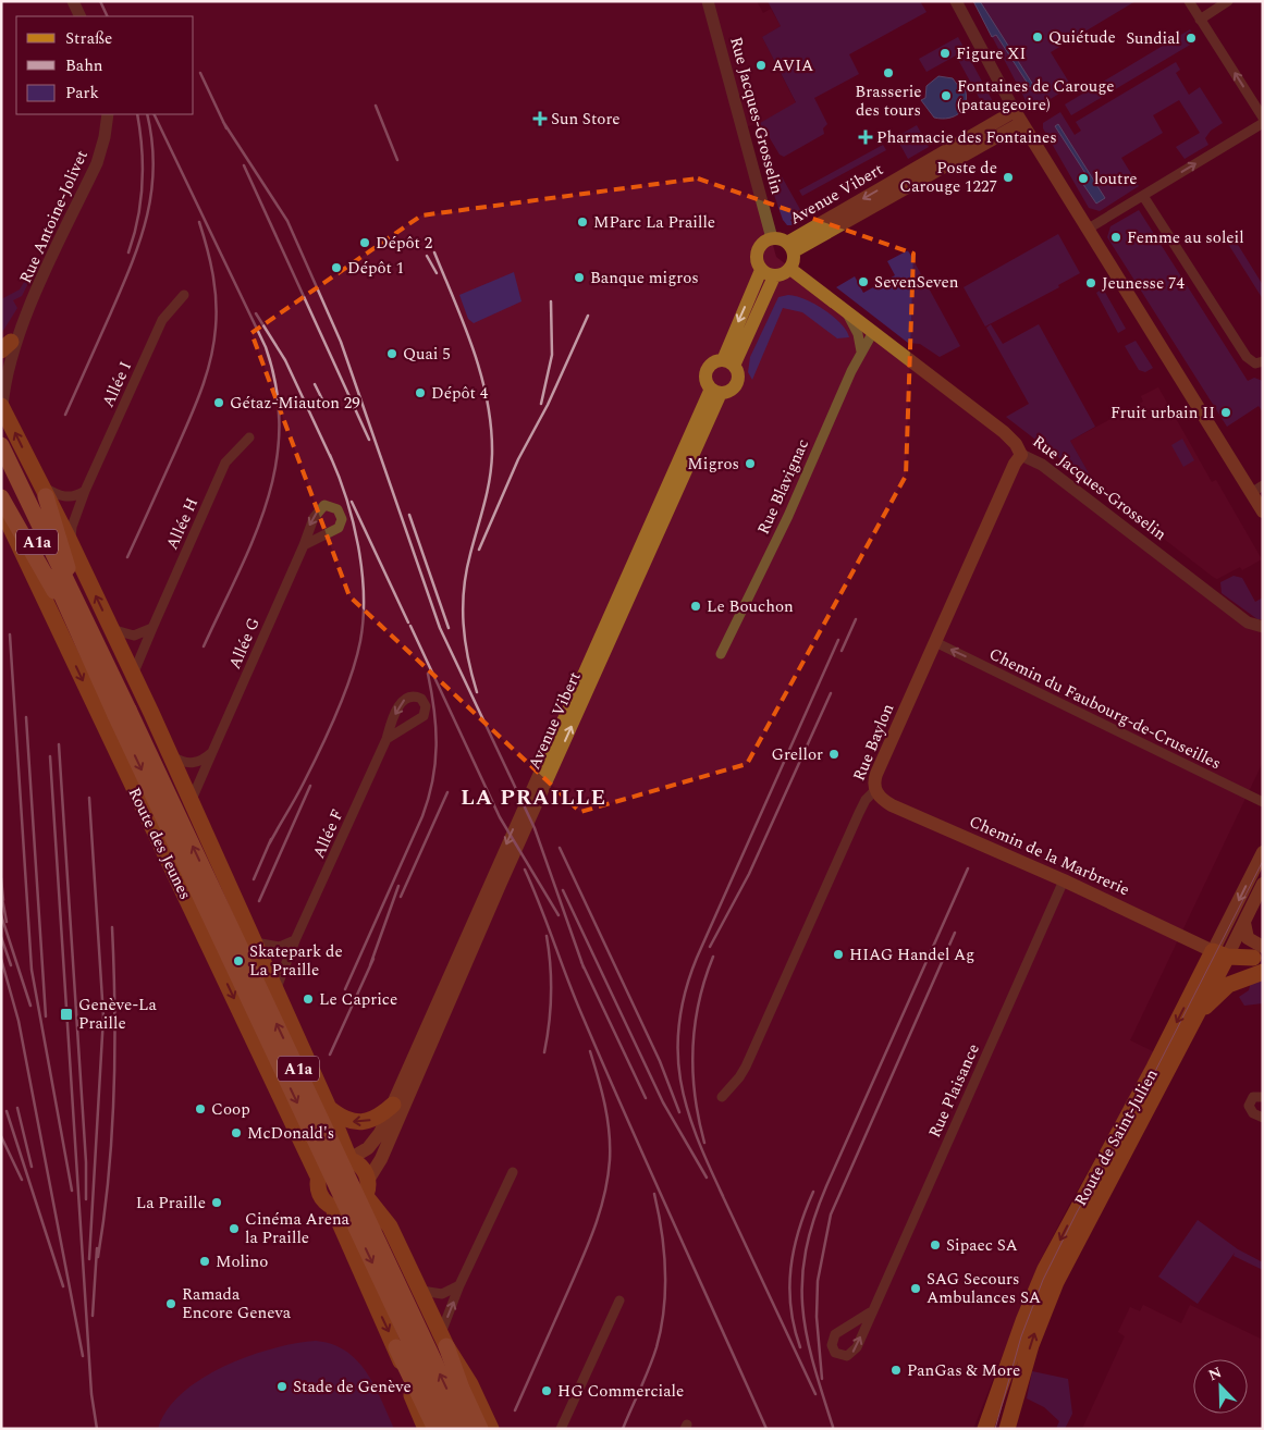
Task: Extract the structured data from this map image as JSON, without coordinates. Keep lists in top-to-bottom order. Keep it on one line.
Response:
{"streets":{"highway":["A1a"],"main road":["Rue Jacques-Grosselin","Avenue Vibert","Rue Baylon","Route des Jeunes","Chemin de la Marbrerie","Route de Saint-Julien"],"street":["Rue Antoine-Jolivet","Allée I","Rue Blavignac","Allée H","Allée G","Chemin du Faubourg-de-Cruseilles","Allée F","Rue Plaisance"]},"crossings":[["Rue Jacques-Grosselin","Avenue Vibert"],["Rue Jacques-Grosselin","Rue Blavignac"],["Rue Jacques-Grosselin","Rue Baylon"],["Avenue Vibert","Route des Jeunes"],["Chemin du Faubourg-de-Cruseilles","Rue Baylon"],["Rue Baylon","Chemin de la Marbrerie"],["Chemin de la Marbrerie","Rue Plaisance"],["Chemin de la Marbrerie","Route de Saint-Julien"]],"one_way":["Chemin du Faubourg-de-Cruseilles"],"districts":["LA PRAILLE"],"places":{"other":["Quiétude","Sundial","Figure XI","AVIA","Brasserie des tours","Fontaines de Carouge (pataugeoire)","Poste de Carouge 1227","loutre","MParc La Praille","Femme au soleil","Dépôt 2","Dépôt 1","Banque migros","SevenSeven","Jeunesse 74","Quai 5","Dépôt 4","Gétaz-Miauton 29","Fruit urbain II","Migros","Le Bouchon","Grellor","HIAG Handel Ag","Skatepark de La Praille","Le Caprice","Coop","McDonald's","La Praille","Cinéma Arena la Praille","Sipaec SA","Molino","SAG Secours Ambulances SA","Ramada Encore Geneva","PanGas & More","Stade de Genève","HG Commerciale"],"health":["Sun Store","Pharmacie des Fontaines"],"transit":["Genève-La Praille"]},"legend":["Straße","Bahn","Park"],"north":"top left"}
